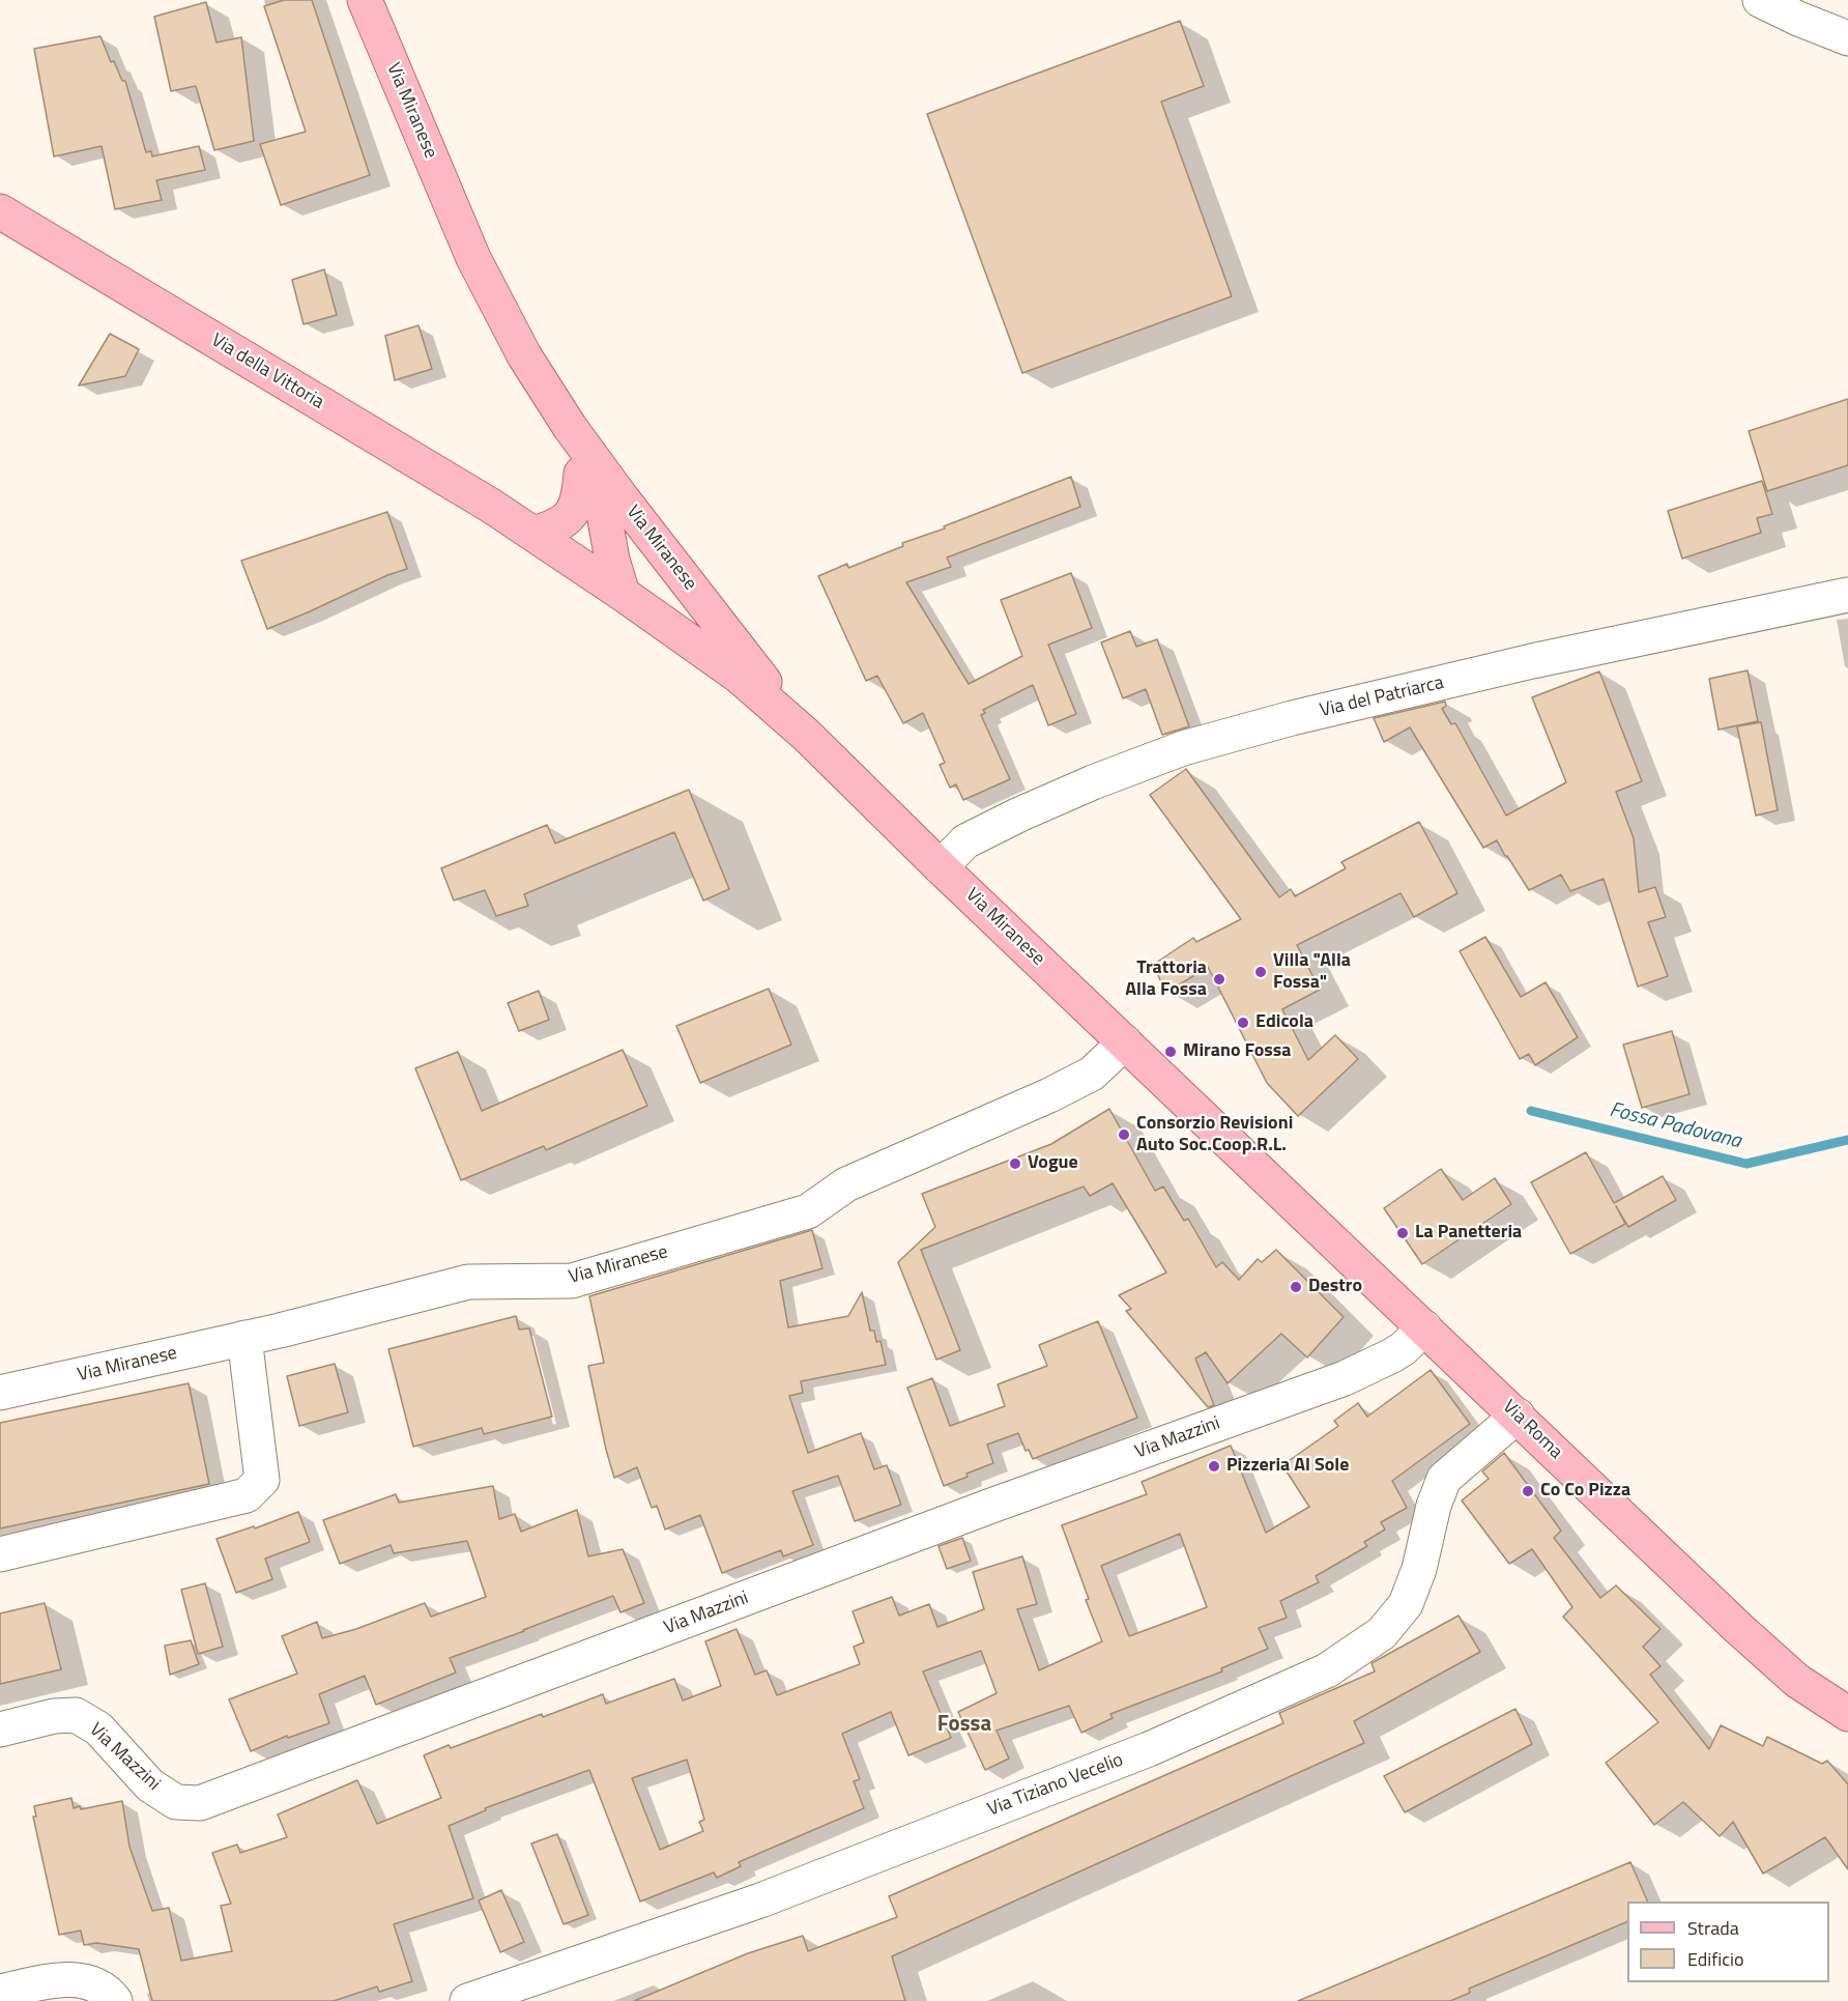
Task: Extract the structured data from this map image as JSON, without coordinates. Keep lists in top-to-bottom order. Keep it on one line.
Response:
{"streets":{"main road":["Via Miranese","Via della Vittoria","Via Roma"],"street":["Via del Patriarca","Via Mazzini","Via Tiziano Vecelio"]},"crossings":[["Via Miranese","Via della Vittoria"],["Via Miranese","Via del Patriarca"],["Via Miranese","Via Roma"],["Via Roma","Via Mazzini"],["Via Roma","Via Tiziano Vecelio"]],"districts":["Fossa"],"water":["Fossa Padovana"],"places":["Villa \"Alla Fossa\"","Trattoria Alla Fossa","Edicola","Mirano Fossa","Consorzio Revisioni Auto Soc.Coop.R.L.","Vogue","La Panetteria","Destro","Pizzeria Al Sole","Co Co Pizza"],"legend":["Strada","Edificio"]}
